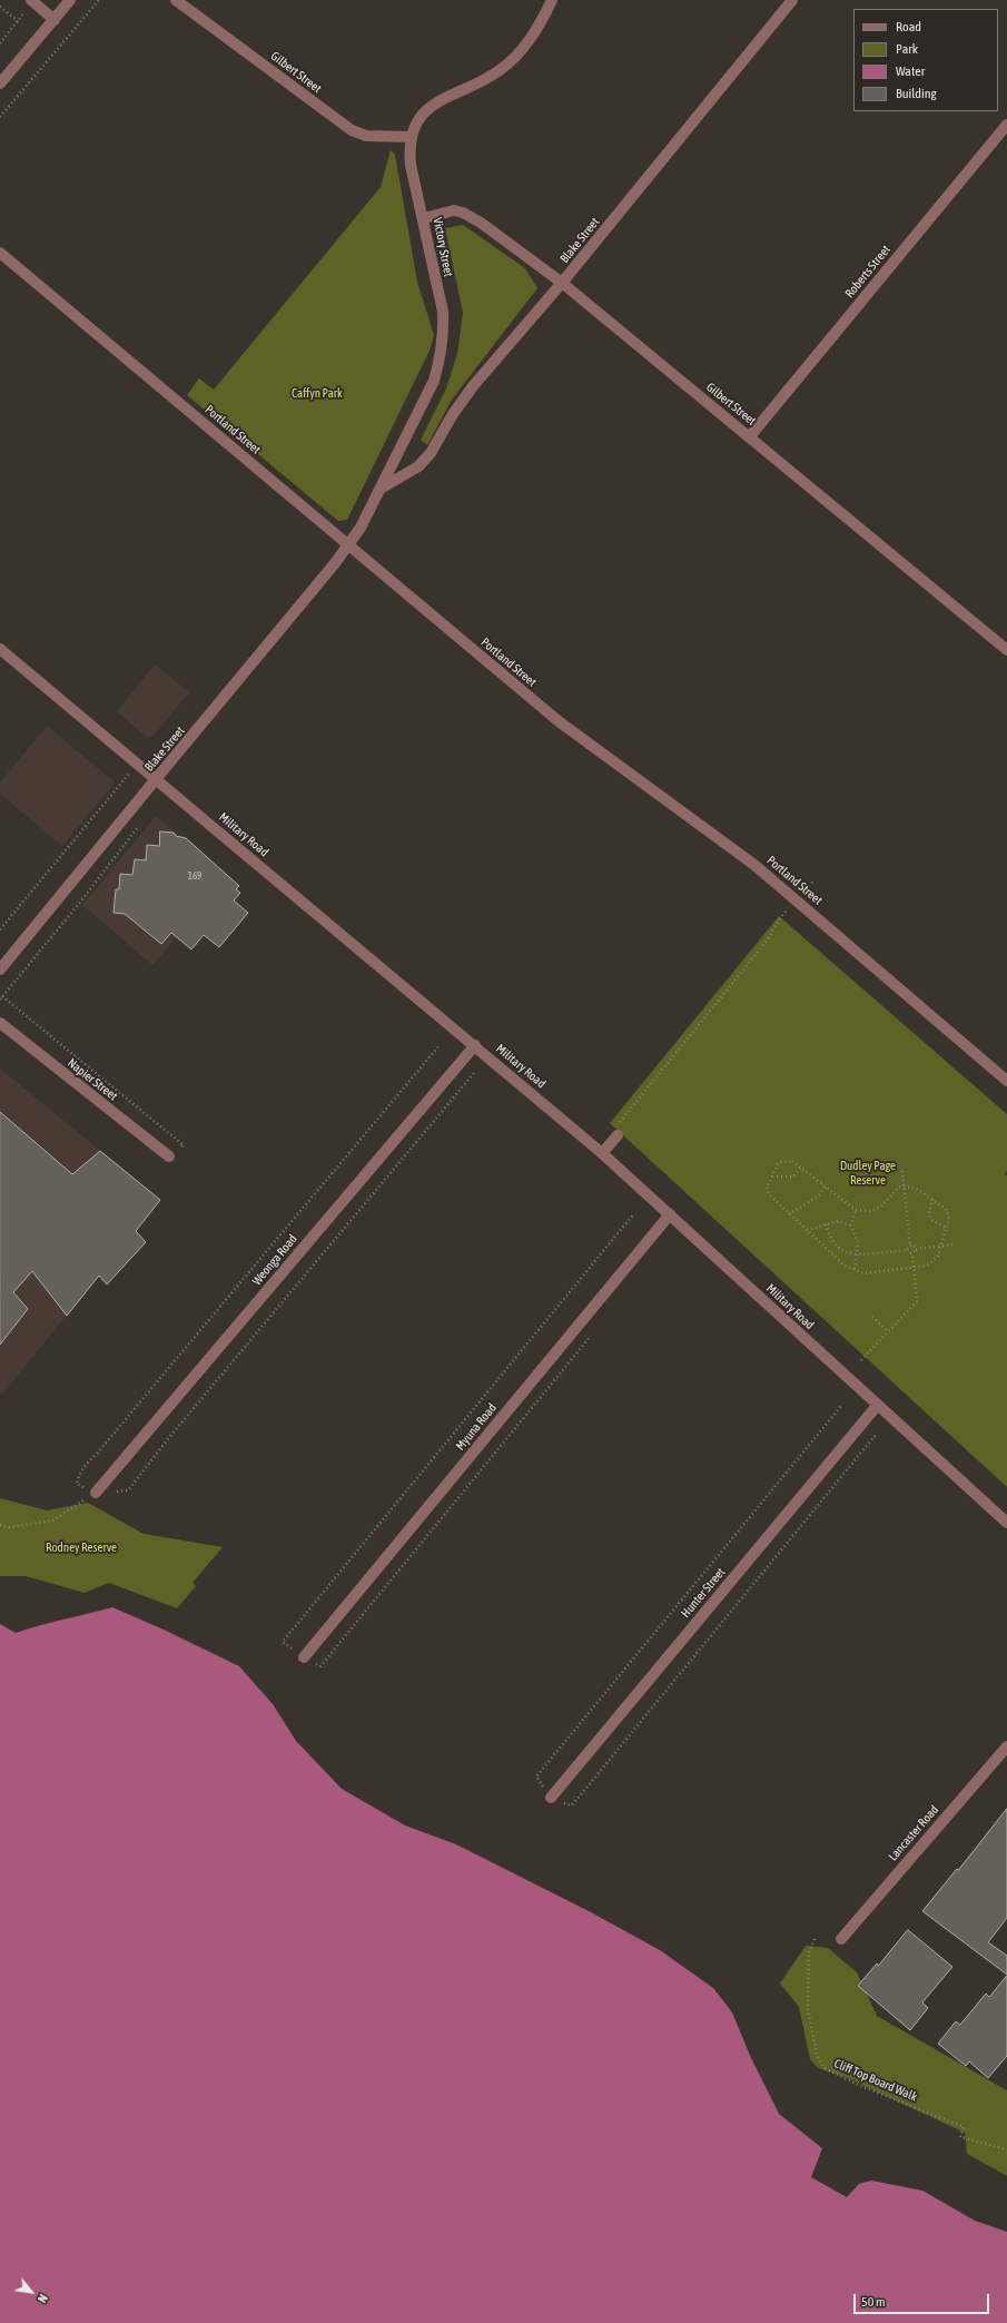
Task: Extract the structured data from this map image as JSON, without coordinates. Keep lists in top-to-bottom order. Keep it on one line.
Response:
{"streets":{"street":["Gilbert Street","Blake Street","Victory Street","Roberts Street","Portland Street","Military Road","Napier Street","Weonga Road","Myuna Road","Hunter Street","Lancaster Road"],"path":["Cliff Top Board Walk"]},"crossings":[["Gilbert Street","Blake Street"],["Gilbert Street","Victory Street"],["Gilbert Street","Roberts Street"],["Blake Street","Victory Street"],["Blake Street","Portland Street"],["Blake Street","Military Road"],["Victory Street","Portland Street"],["Military Road","Weonga Road"],["Military Road","Myuna Road"],["Military Road","Hunter Street"]],"parks":["Caffyn Park","Dudley Page Reserve","Rodney Reserve"],"house_numbers":["169"],"legend":["Road","Park","Water","Building"],"scale_bar":"50 m","north":"bottom right"}
